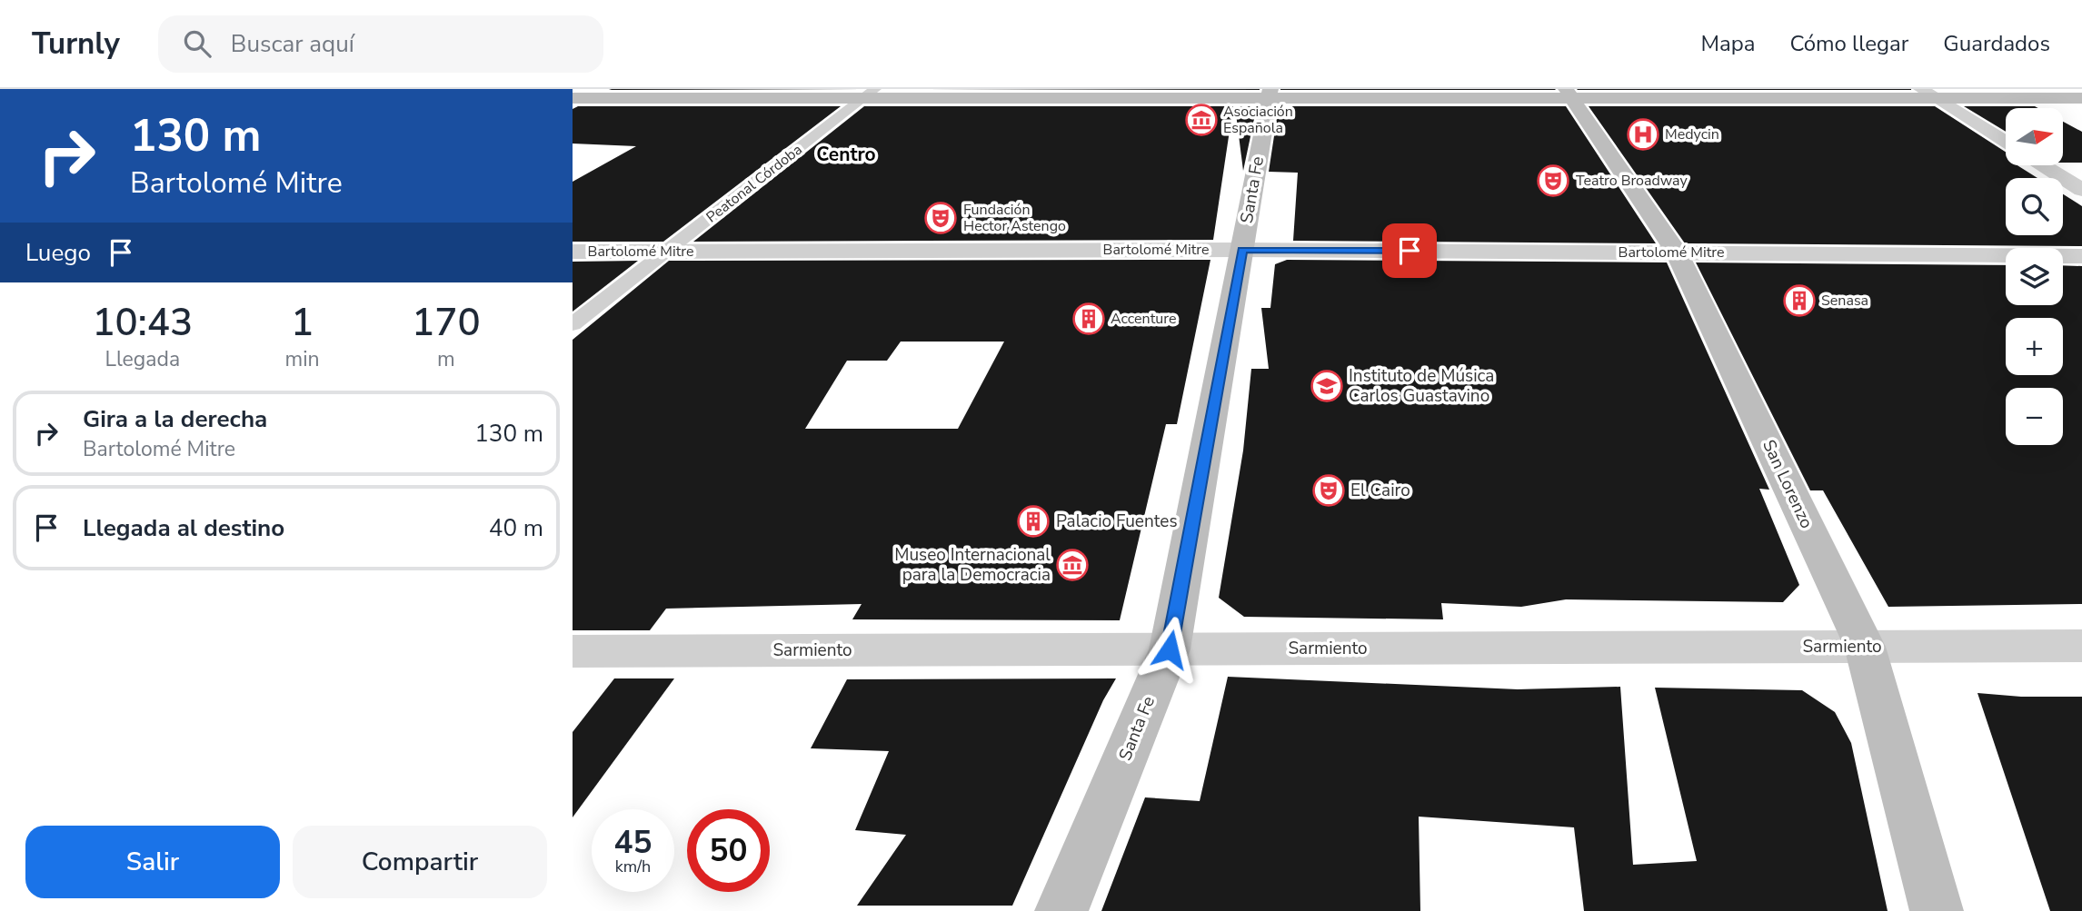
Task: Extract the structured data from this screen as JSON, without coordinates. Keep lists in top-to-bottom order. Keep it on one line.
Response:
{"streets":{"main road":["Santa Fe","San Lorenzo"],"street":["Peatonal Córdoba","Bartolomé Mitre","Sarmiento"]},"crossings":[["Peatonal Córdoba","Bartolomé Mitre"],["Santa Fe","Bartolomé Mitre"],["Santa Fe","Sarmiento"],["Bartolomé Mitre","San Lorenzo"],["San Lorenzo","Sarmiento"]],"districts":["Centro"],"places":{"museum":["Asociación Española","Museo Internacional para la Democracia"],"hospital":["Medycin"],"theatre":["Teatro Broadway","Fundación Hector Astengo","El Cairo"],"building":["Senasa","Accenture","Palacio Fuentes"],"school or university":["Instituto de Música Carlos Guastavino"]},"north":"right","page":{"header":"Turnly","search":"Buscar aquí","nav":["Mapa","Cómo llegar","Guardados"],"turn":["130 m","Bartolomé Mitre"],"map_buttons":["+","−"],"then":"Luego","eta":["10:43","Llegada","1","min","170","m"],"list":[{"name":"Gira a la derecha","note":"Bartolomé Mitre","value":"130 m"},{"name":"Llegada al destino","value":"40 m"}],"speed":"45 km/h","limit":"50","buttons":["Salir","Compartir"]}}
